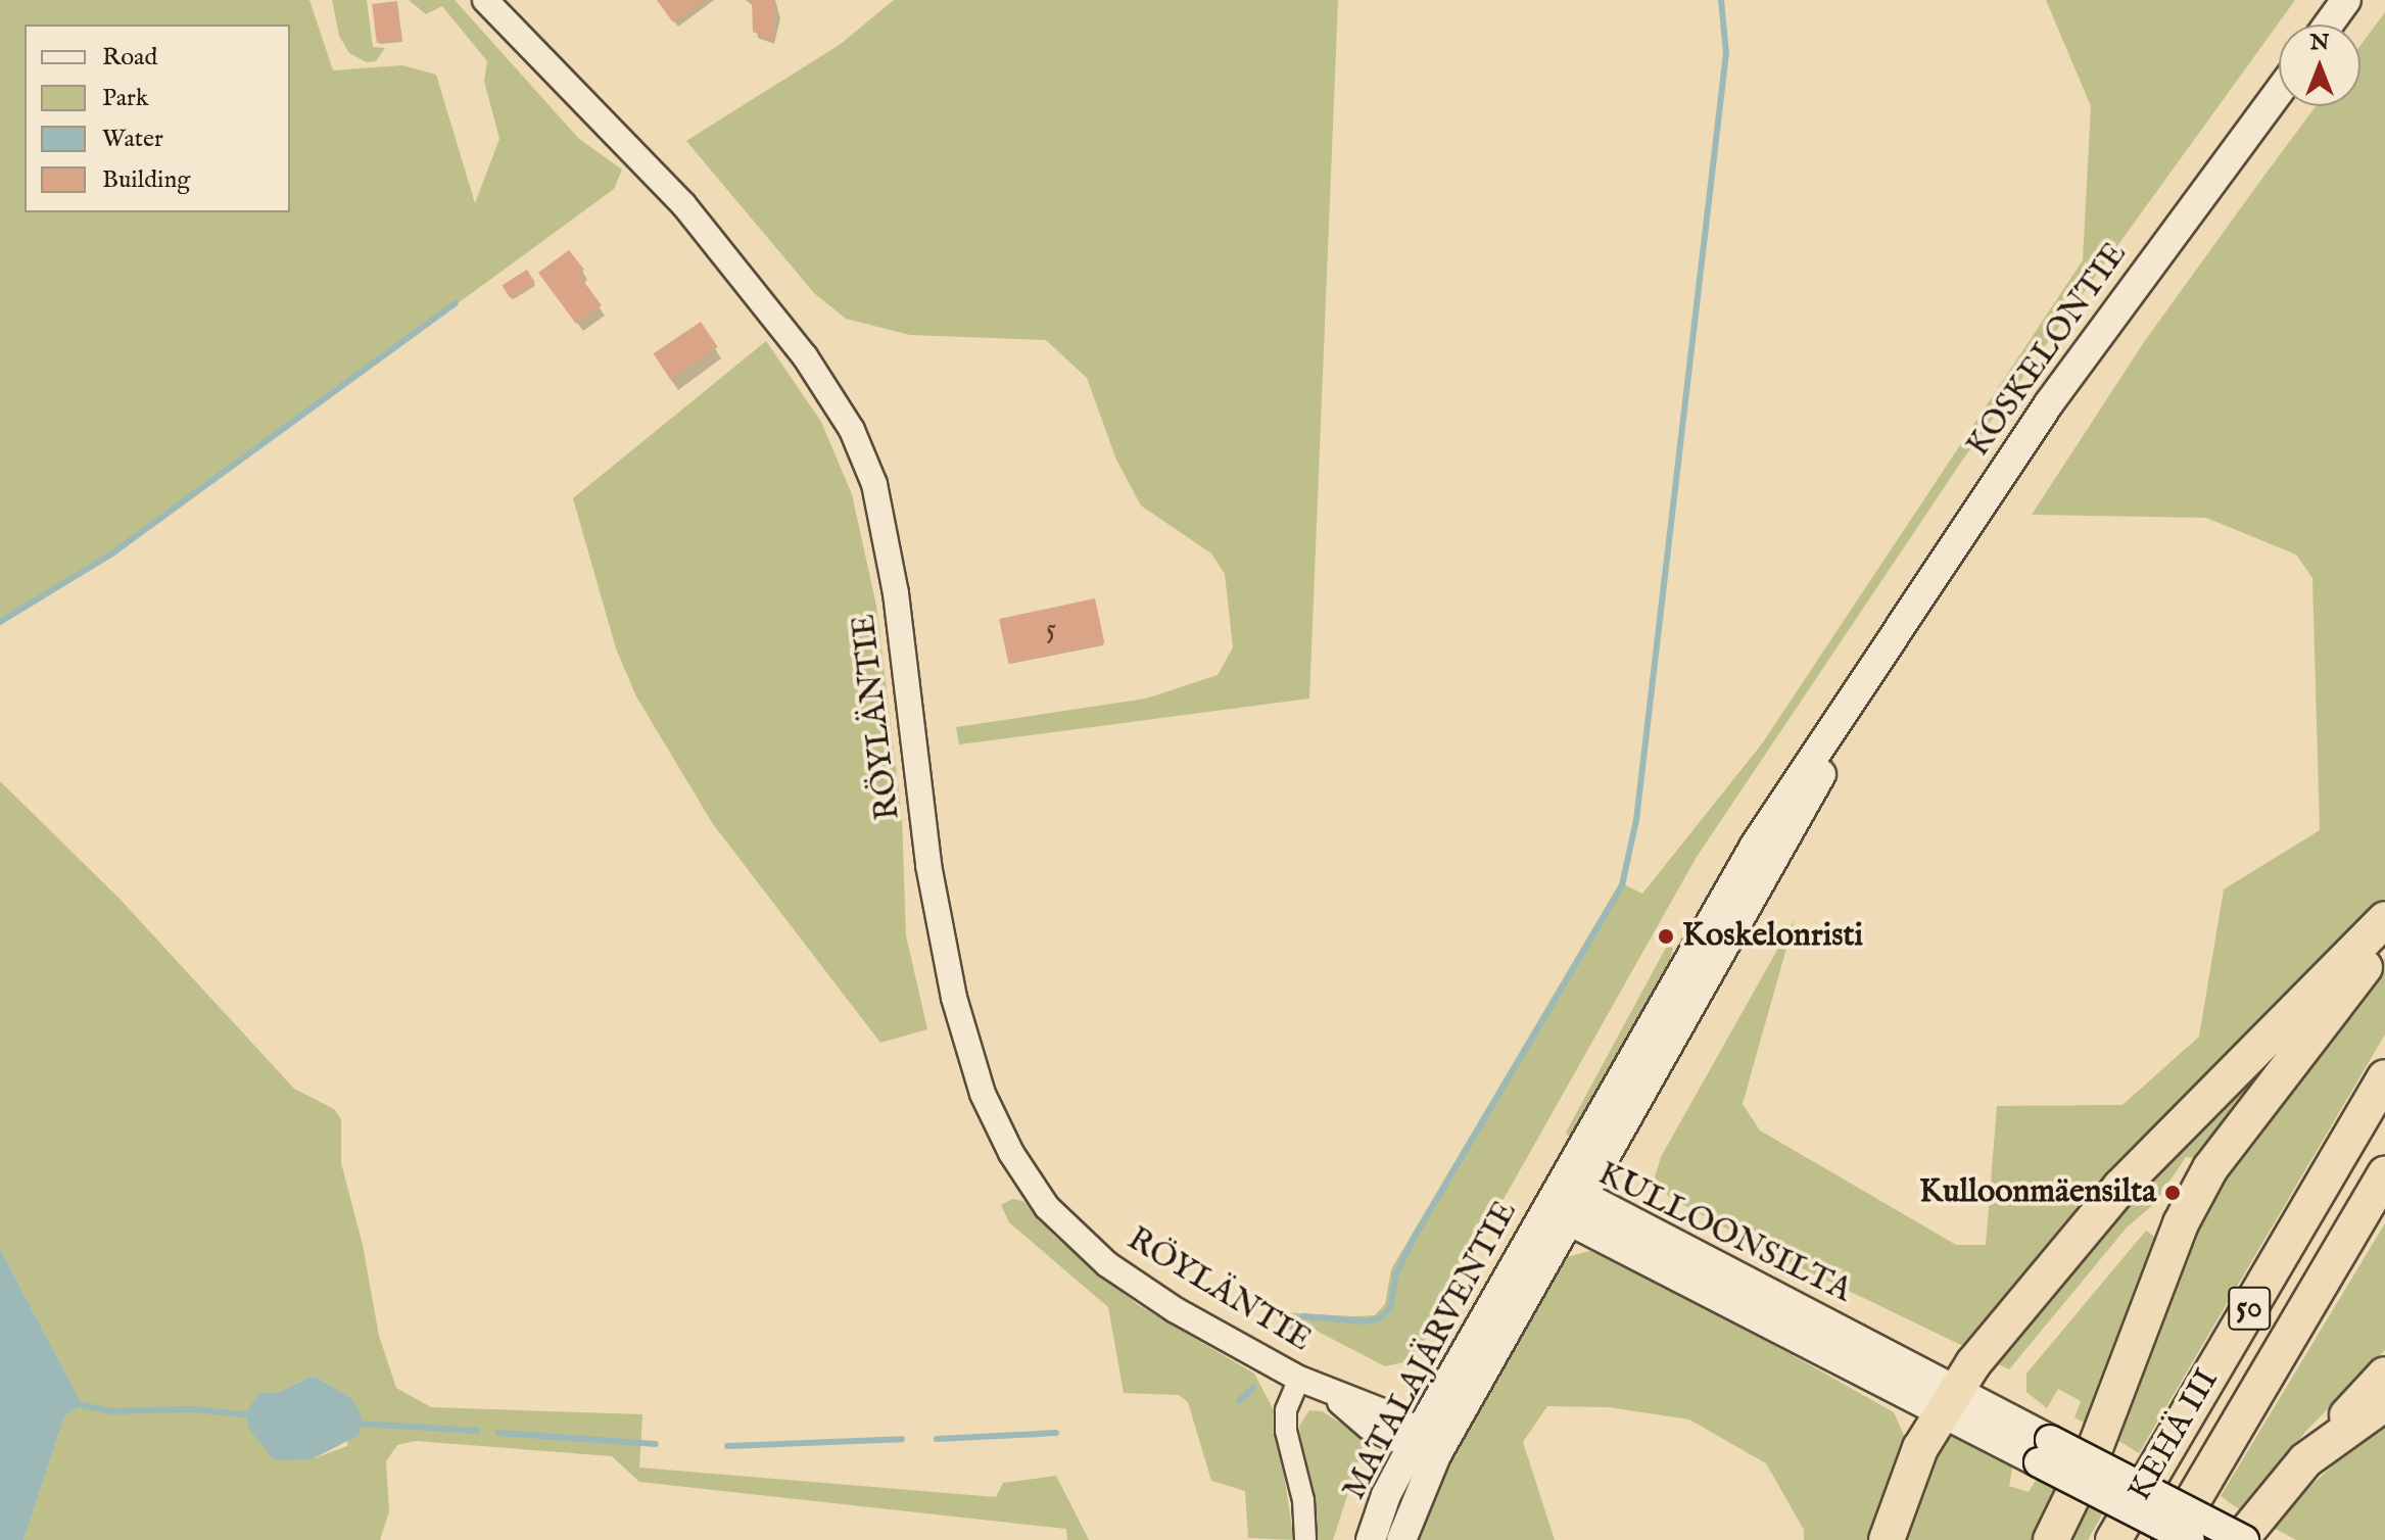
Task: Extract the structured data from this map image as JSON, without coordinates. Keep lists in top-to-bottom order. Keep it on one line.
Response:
{"streets":{"highway":["50","KEHÄ III"],"main road":["KOSKELONTIE","KULLOONSILTA","MATALAJÄRVENTIE"],"street":["RÖYLÄNTIE"]},"crossings":[["KOSKELONTIE","KULLOONSILTA"],["KOSKELONTIE","MATALAJÄRVENTIE"],["RÖYLÄNTIE","MATALAJÄRVENTIE"],["KULLOONSILTA","MATALAJÄRVENTIE"]],"places":["Koskelonristi","Kulloonmäensilta"],"house_numbers":["5"],"legend":["Road","Park","Water","Building"],"north":"top"}
